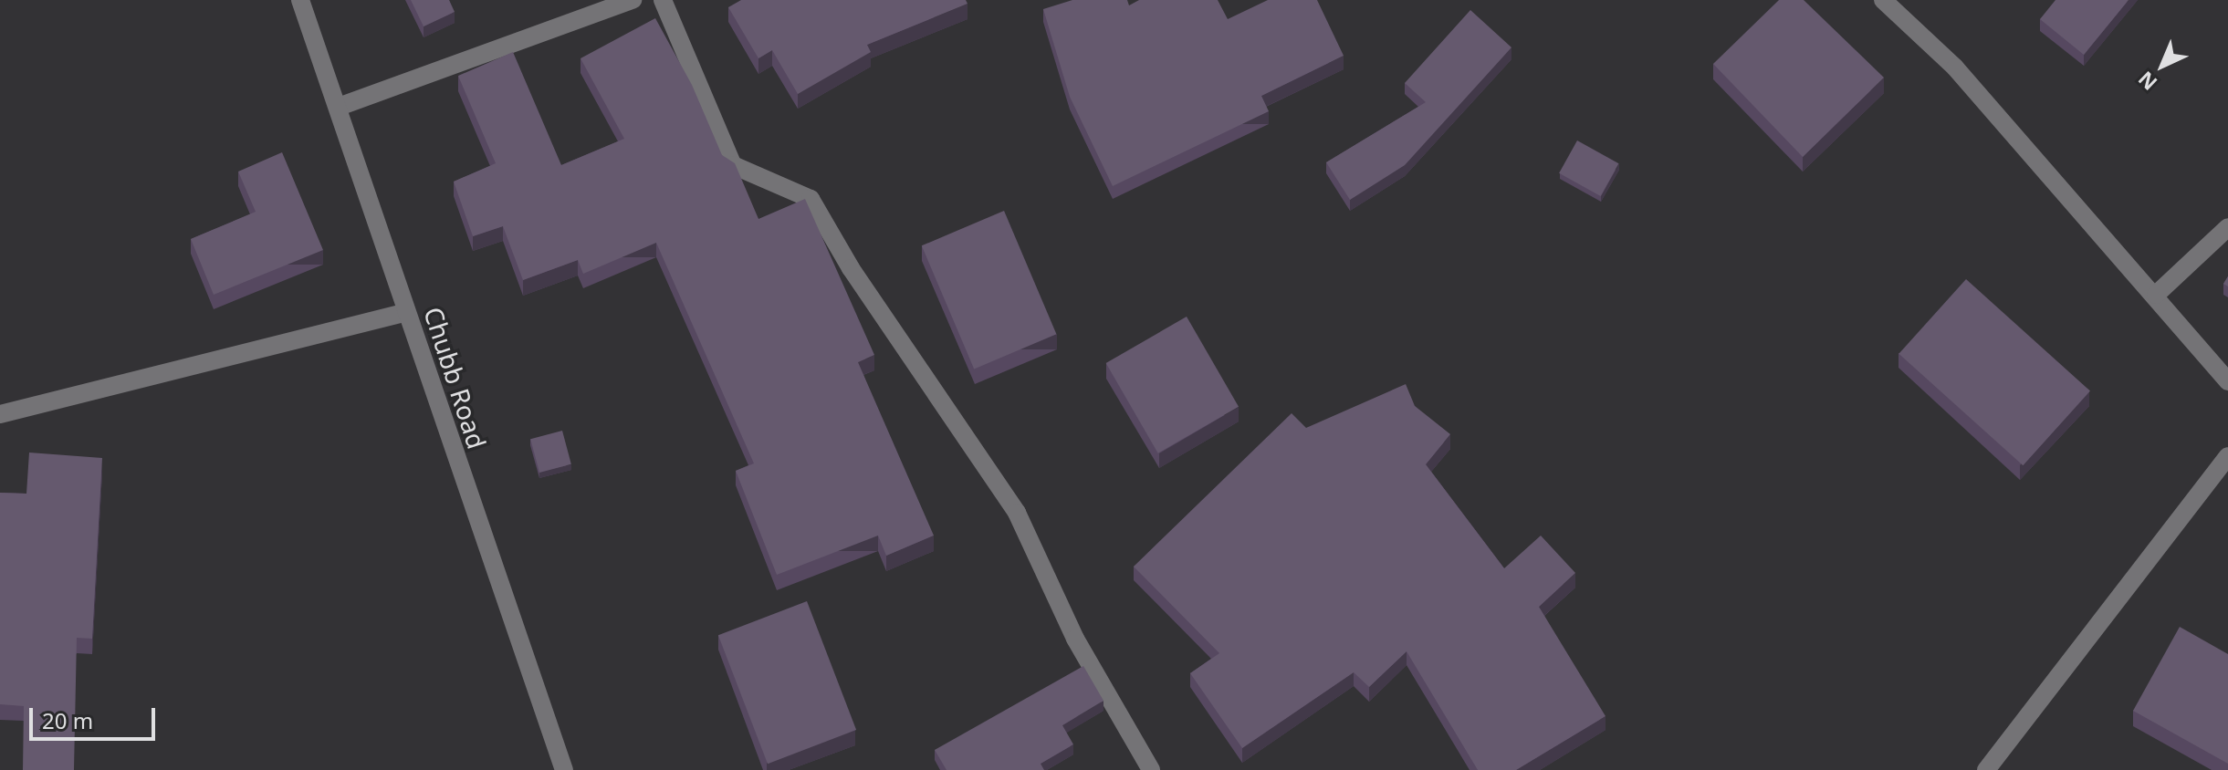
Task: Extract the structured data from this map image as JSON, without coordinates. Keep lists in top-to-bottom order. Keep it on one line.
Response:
{"streets":{"street":["Chubb Road"]},"scale_bar":"20 m","north":"bottom left"}
